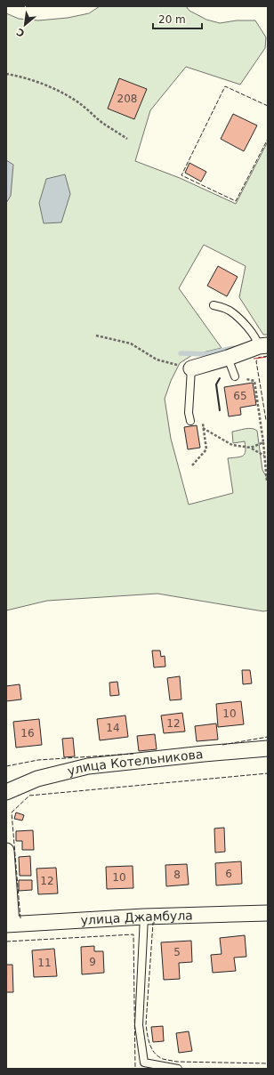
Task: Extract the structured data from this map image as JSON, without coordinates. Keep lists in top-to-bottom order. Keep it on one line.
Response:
{"streets":{"street":["улица Котельникова","улица Джамбула"]},"house_numbers":["208","65","10","12","14","16","6","8","10","12","5","9","11"],"scale_bar":"20 m","north":"bottom left"}
